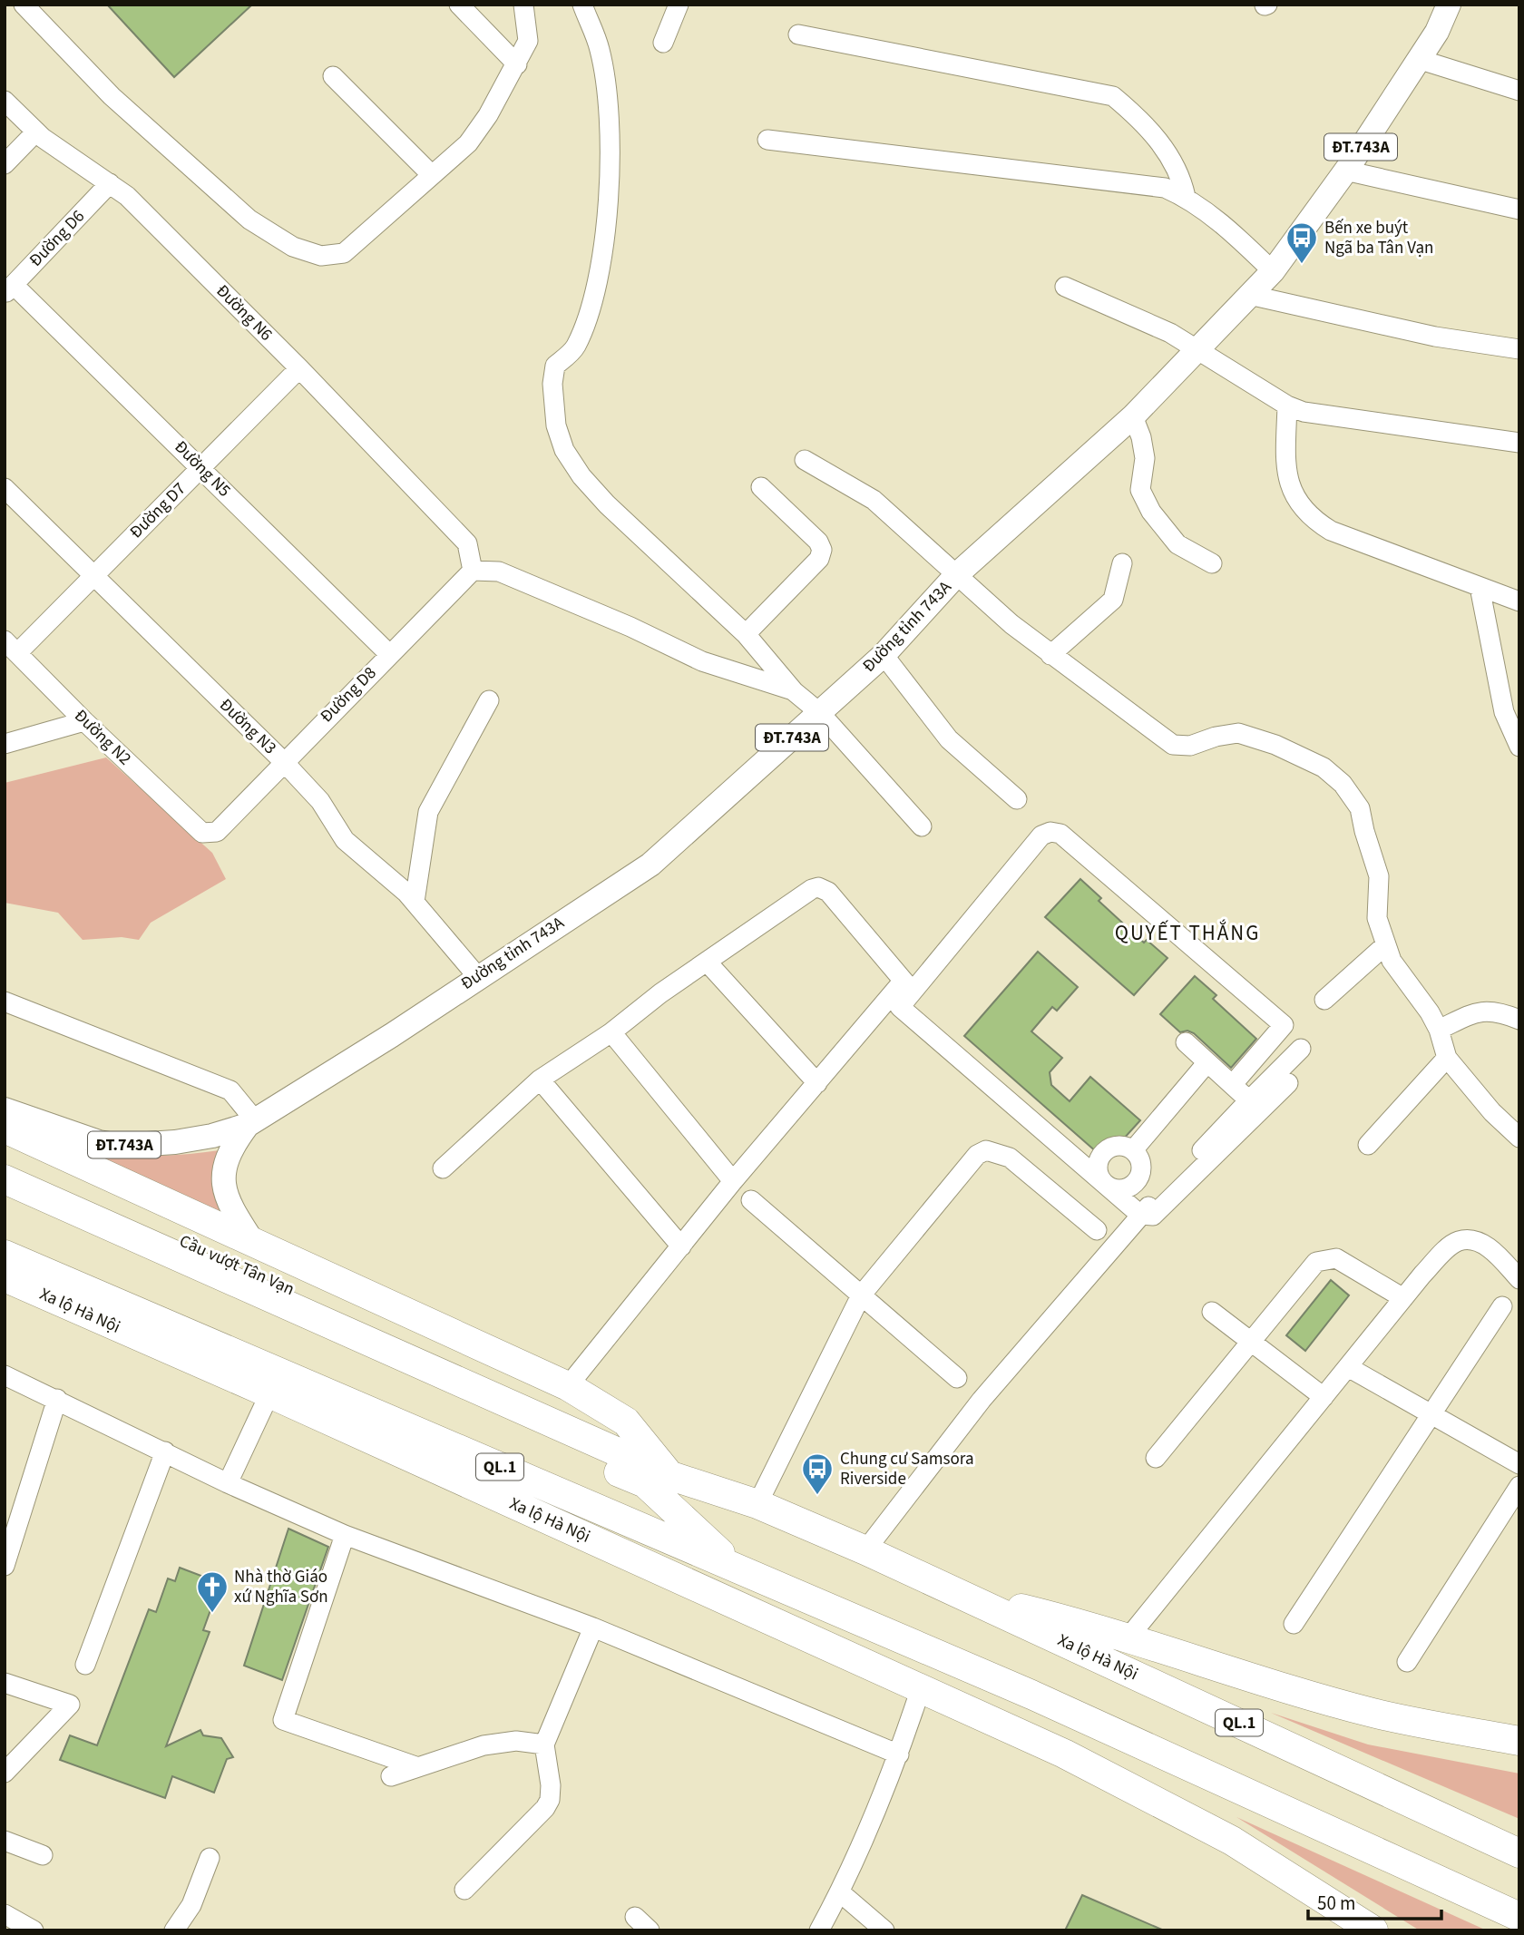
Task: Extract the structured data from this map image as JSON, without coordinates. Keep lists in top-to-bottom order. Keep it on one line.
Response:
{"streets":{"highway":["Cầu vượt Tân Vạn","Xa lộ Hà Nội","QL.1"],"main road":["ĐT.743A","Đường tỉnh 743A"],"street":["Đường D6","Đường N6","Đường N5","Đường D7","Đường D8","Đường N3","Đường N2"]},"crossings":[["Đường D6","Đường N6"],["Đường D6","Đường N5"],["Đường N6","Đường D7"],["Đường N6","Đường D8"],["Đường N5","Đường D7"],["Đường N5","Đường D8"],["Đường D7","Đường N3"],["Đường D7","Đường N2"],["Đường tỉnh 743A","Đường N3"],["Đường D8","Đường N3"],["Đường D8","Đường N2"],["Cầu vượt Tân Vạn","Xa lộ Hà Nội"]],"districts":["QUYẾT THẮNG"],"places":{"bus stop":["Bến xe buýt Ngã ba Tân Vạn","Chung cư Samsora Riverside"],"church":["Nhà thờ Giáo xứ Nghĩa Sơn"]},"scale_bar":"50 m"}
